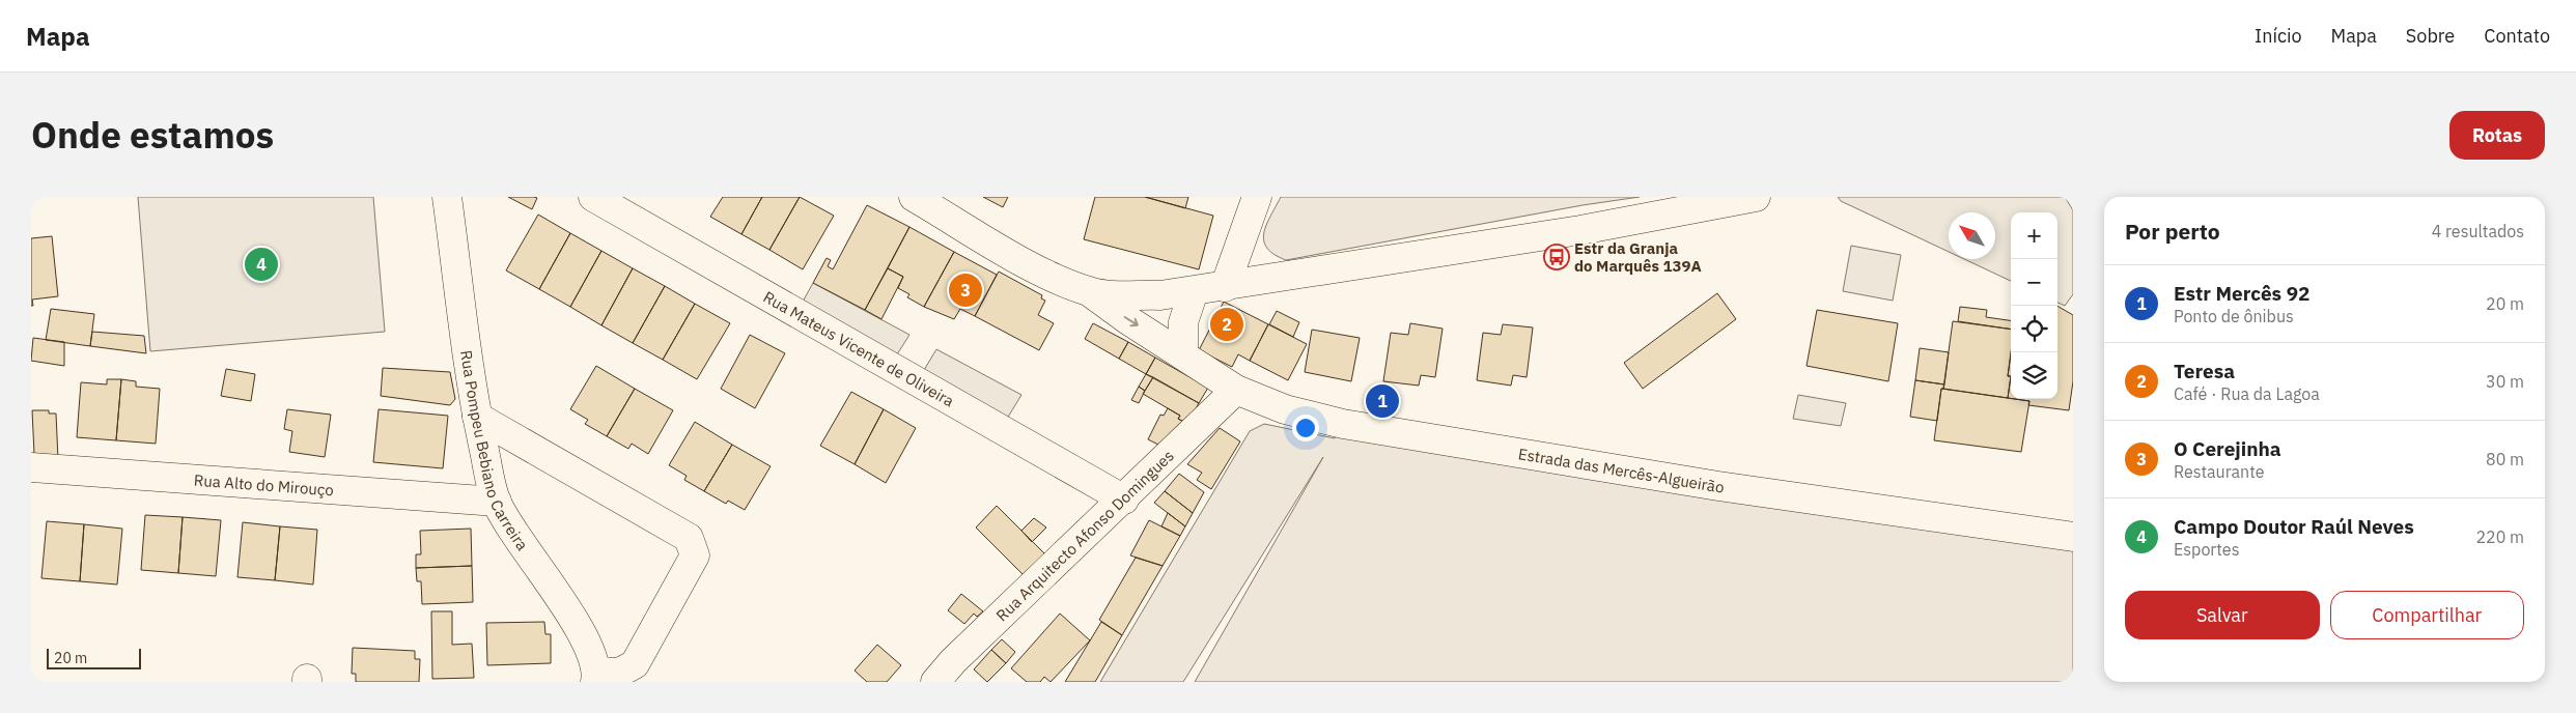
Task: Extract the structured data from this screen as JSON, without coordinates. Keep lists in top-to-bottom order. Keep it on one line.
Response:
{"streets":{"street":["Rua Mateus Vicente de Oliveira","Rua Pompeu Bebiano Carreira","Estrada das Mercês-Algueirão","Rua Alto do Mirouço","Rua Arquitecto Afonso Domingues"]},"crossings":[["Rua Mateus Vicente de Oliveira","Rua Arquitecto Afonso Domingues"],["Rua Pompeu Bebiano Carreira","Rua Alto do Mirouço"],["Estrada das Mercês-Algueirão","Rua Arquitecto Afonso Domingues"]],"places":{"bus stop":["Estr da Granja do Marquês 139A"]},"scale_bar":"20 m","north":"top left","page":{"header":"Mapa","nav":["Início","Mapa","Sobre","Contato"],"title":"Onde estamos","buttons":["Rotas",["Salvar","Compartilhar"]],"heading":["Por perto","4 resultados"],"map_buttons":["+","−"],"pins":["4","3","2","1"],"list":[{"mark":"1","name":"Estr Mercês 92","note":"Ponto de ônibus","value":"20 m"},{"mark":"2","name":"Teresa","note":"Café · Rua da Lagoa","value":"30 m"},{"mark":"3","name":"O Cerejinha","note":"Restaurante","value":"80 m"},{"mark":"4","name":"Campo Doutor Raúl Neves","note":"Esportes","value":"220 m"}],"scale":"20 m"}}
